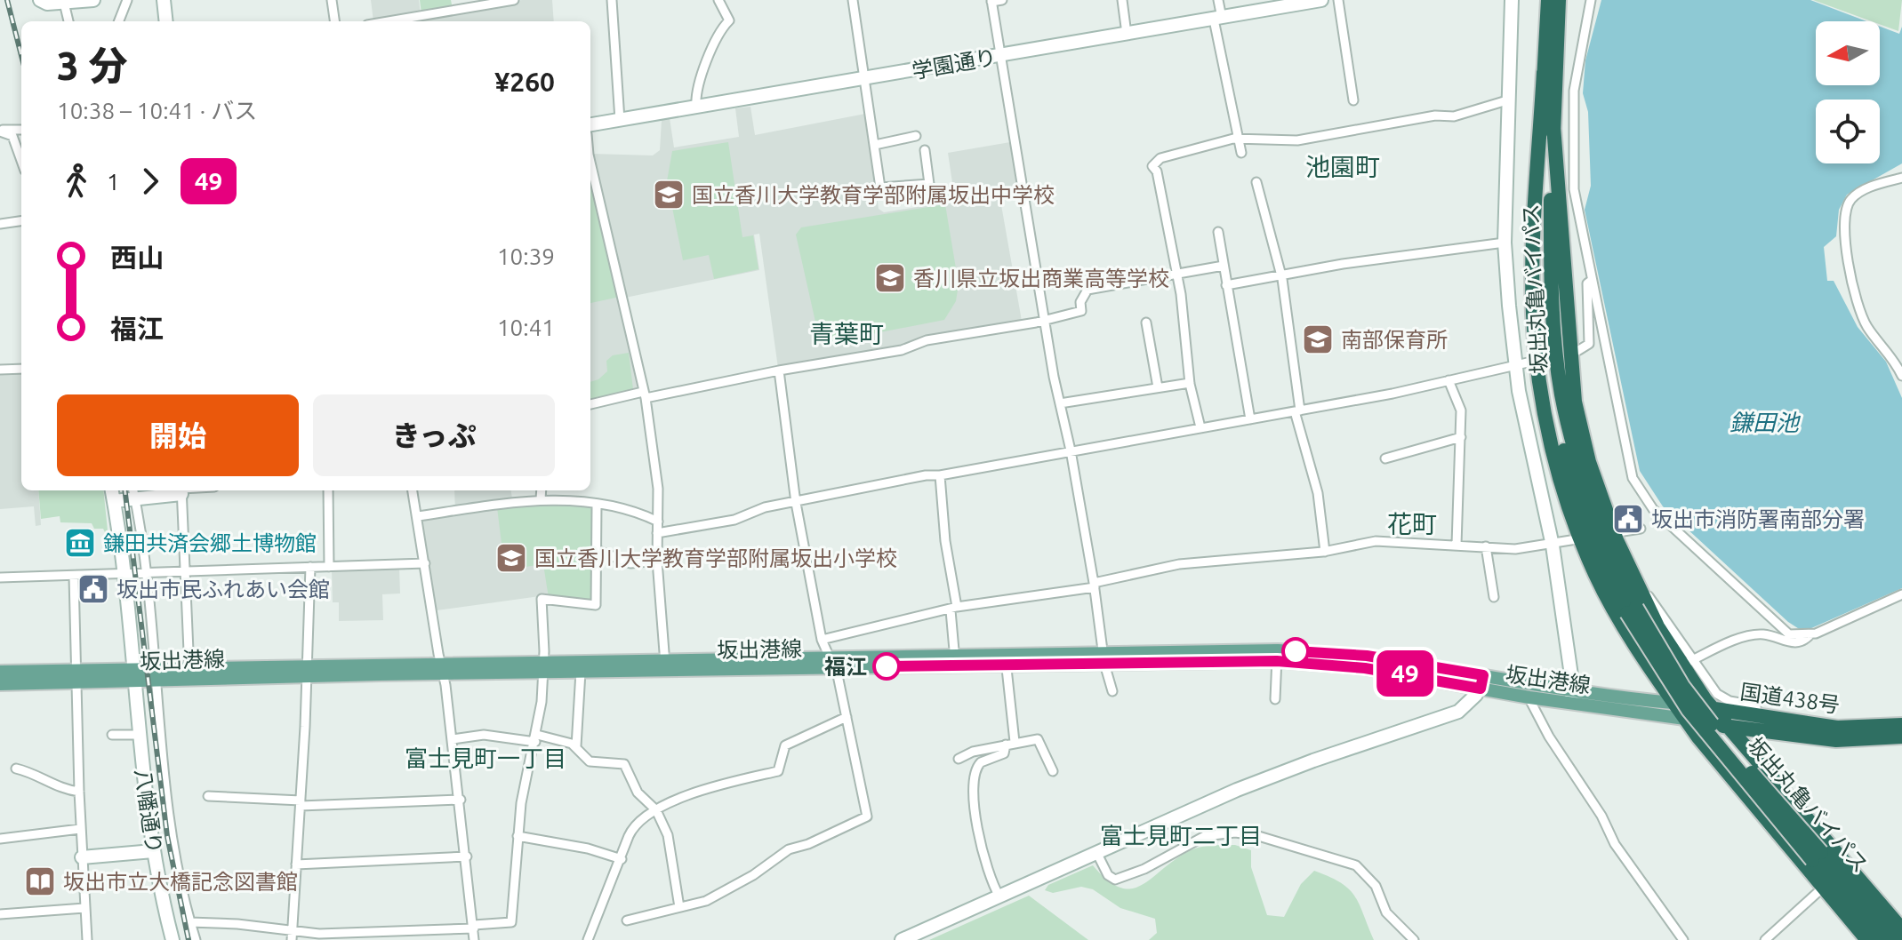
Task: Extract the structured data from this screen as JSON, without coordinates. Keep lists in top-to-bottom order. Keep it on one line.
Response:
{"streets":{"highway":["坂出丸亀バイパス","国道438号"],"main road":["坂出港線"],"street":["学園通り","八幡通り"]},"crossings":[["坂出港線","国道438号"],["坂出港線","八幡通り"]],"districts":["池園町","青葉町","花町","富士見町一丁目","富士見町二丁目"],"water":["鎌田池"],"places":{"school or university":["国立香川大学教育学部附属坂出中学校","香川県立坂出商業高等学校","南部保育所","国立香川大学教育学部附属坂出小学校"],"public building":["坂出市消防署南部分署","坂出市民ふれあい会館"],"museum":["鎌田共済会郷土博物館"],"other":["福江"],"library":["坂出市立大橋記念図書館"]},"lines":["bus line 49"],"north":"left","page":{"on_map":"49","heading":["3 分","10:38 – 10:41 · バス","¥260"],"legs":["1","49"],"list":[{"name":"西山","value":"10:39"},{"name":"福江","value":"10:41"}],"buttons":["開始","きっぷ"]}}
